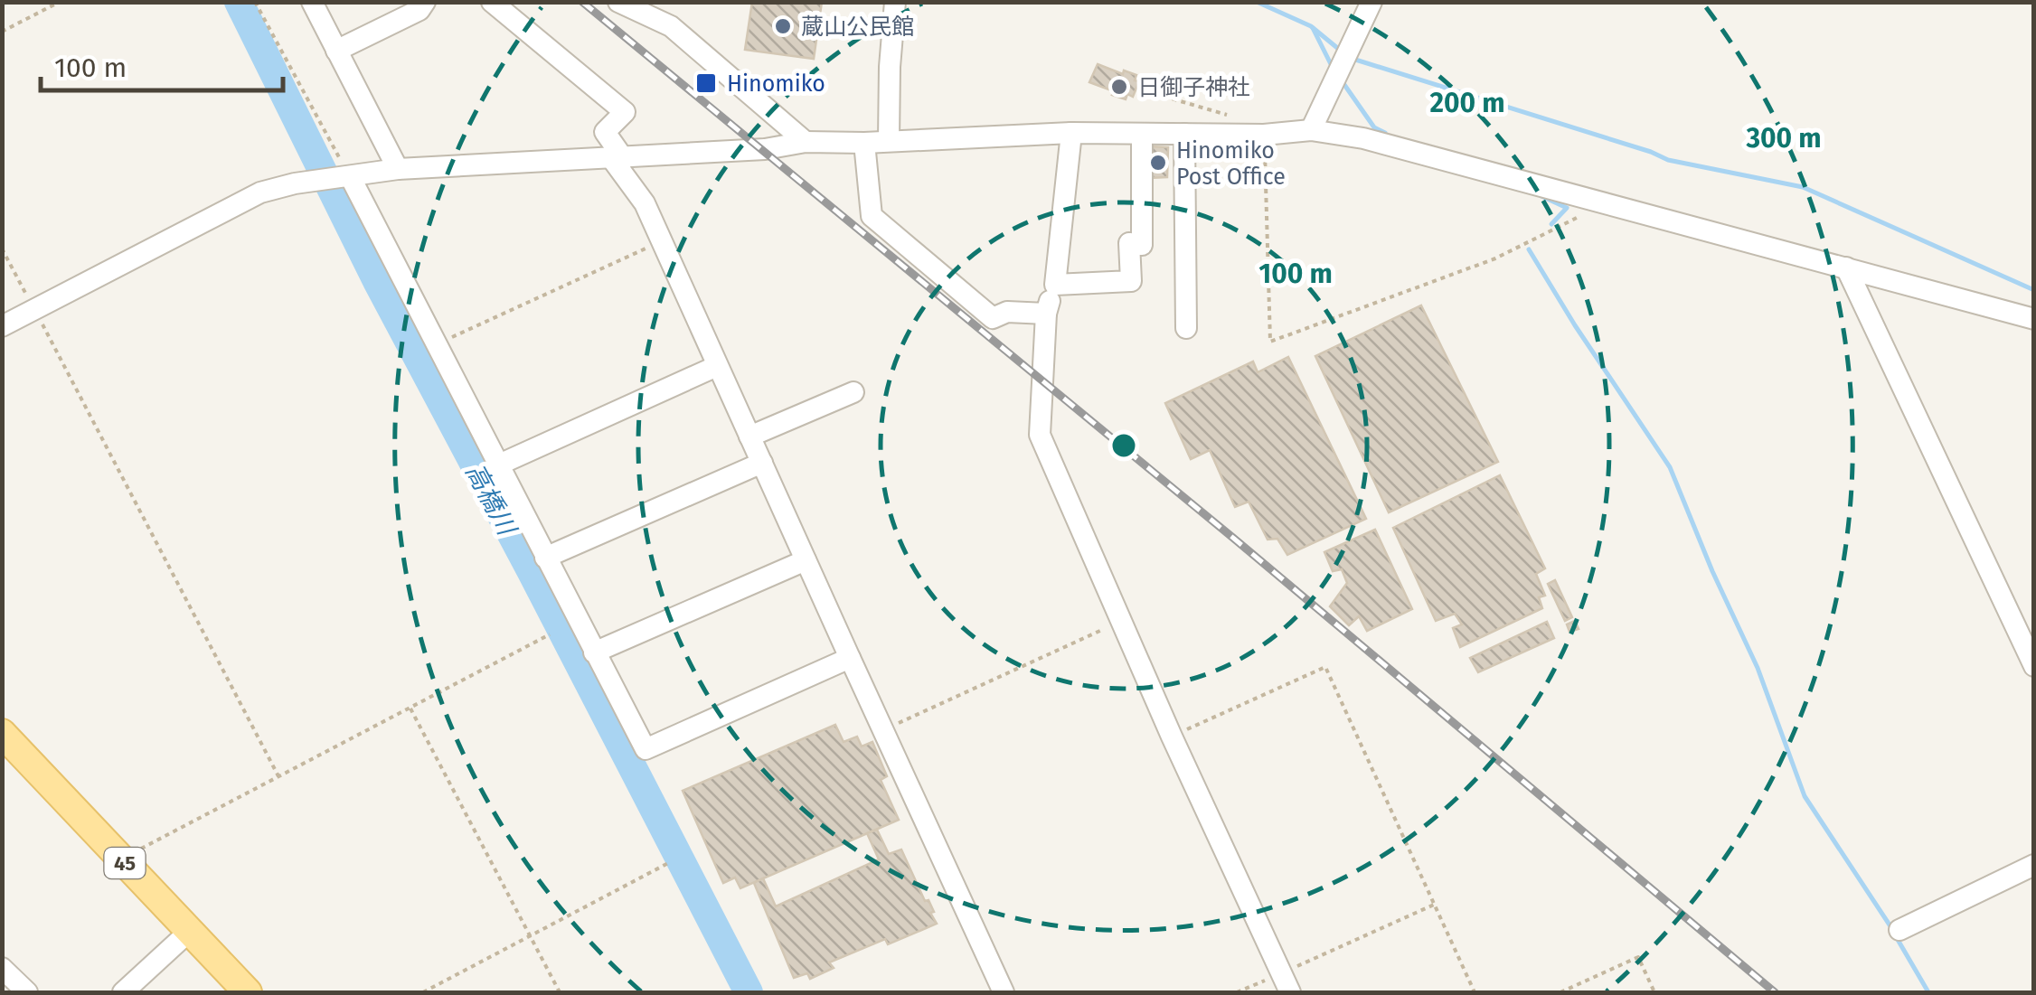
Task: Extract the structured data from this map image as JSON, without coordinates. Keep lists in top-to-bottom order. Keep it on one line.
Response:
{"streets":{"main road":["45"]},"water":["高橋川"],"places":{"other":["蔵山公民館","日御子神社","Hinomiko Post Office"],"transit":["Hinomiko"]},"scale_bar":"100 m","rings":["200 m","300 m","100 m"]}
